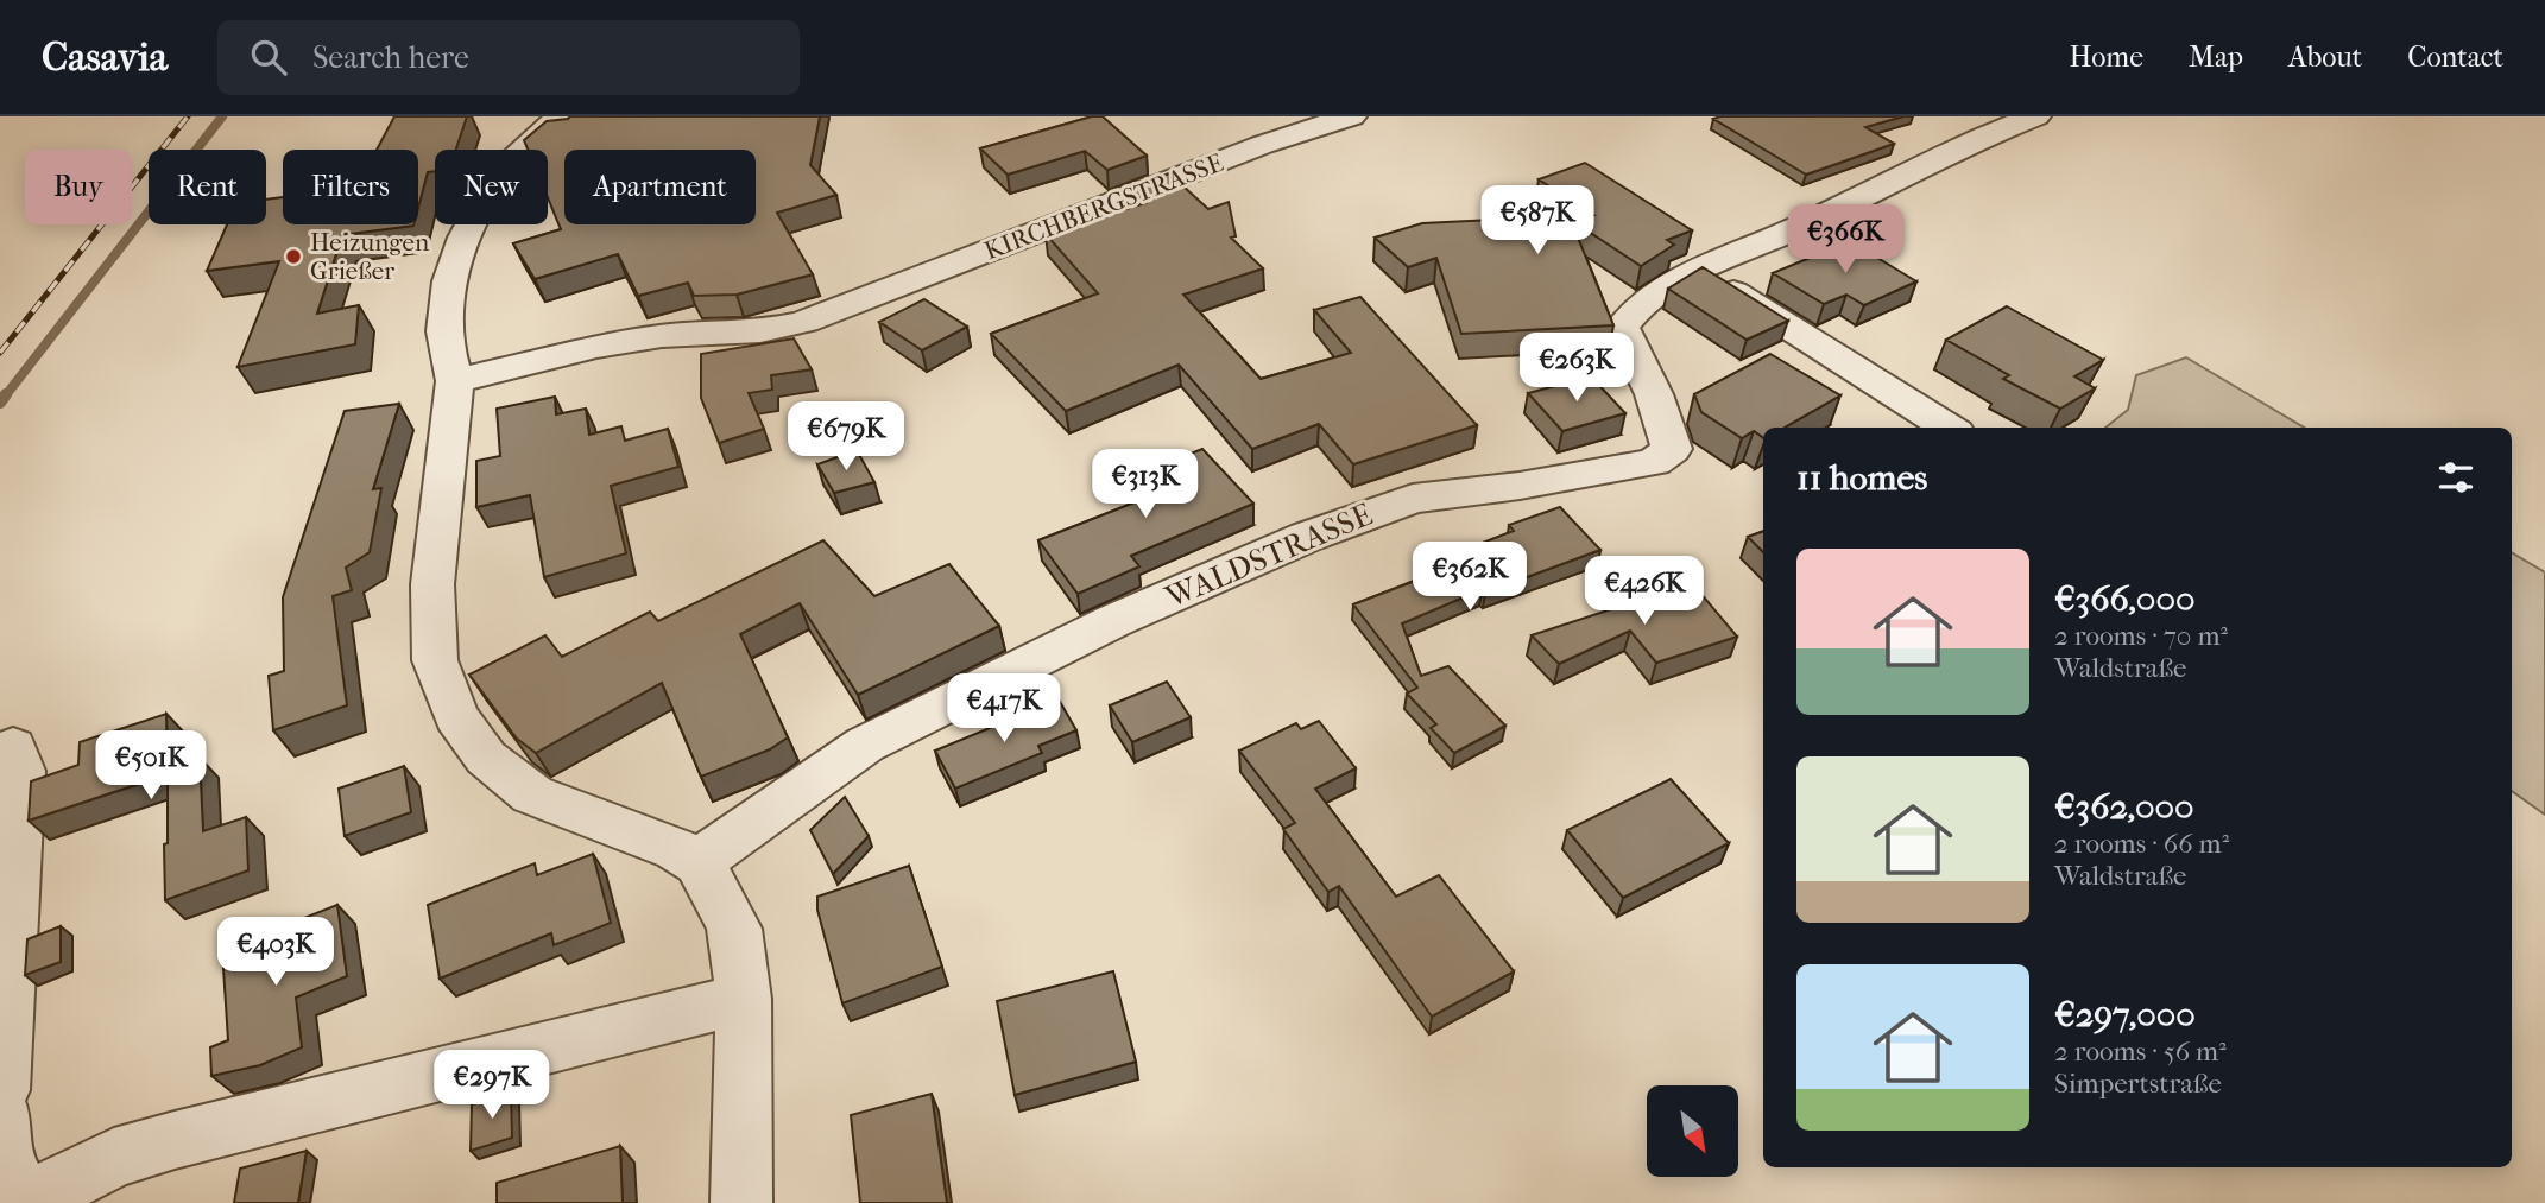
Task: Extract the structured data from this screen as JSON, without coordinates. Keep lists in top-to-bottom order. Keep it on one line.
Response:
{"streets":{"street":["KIRCHBERGSTRASSE","WALDSTRASSE"]},"places":["Heizungen Grießer"],"north":"bottom right","page":{"header":"Casavia","search":"Search here","nav":["Home","Map","About","Contact"],"chip":["Buy","Rent","Filters","New","Apartment"],"price":["€587K","€366K","€263K","€679K","€313K","€362K","€426K","€417K","€501K","€403K","€297K"],"heading":"11 homes","list":[{"name":"€366,000","note":"2 rooms · 70 m² · Waldstraße"},{"name":"€362,000","note":"2 rooms · 66 m² · Waldstraße"},{"name":"€297,000","note":"2 rooms · 56 m² · Simpertstraße"}]}}
